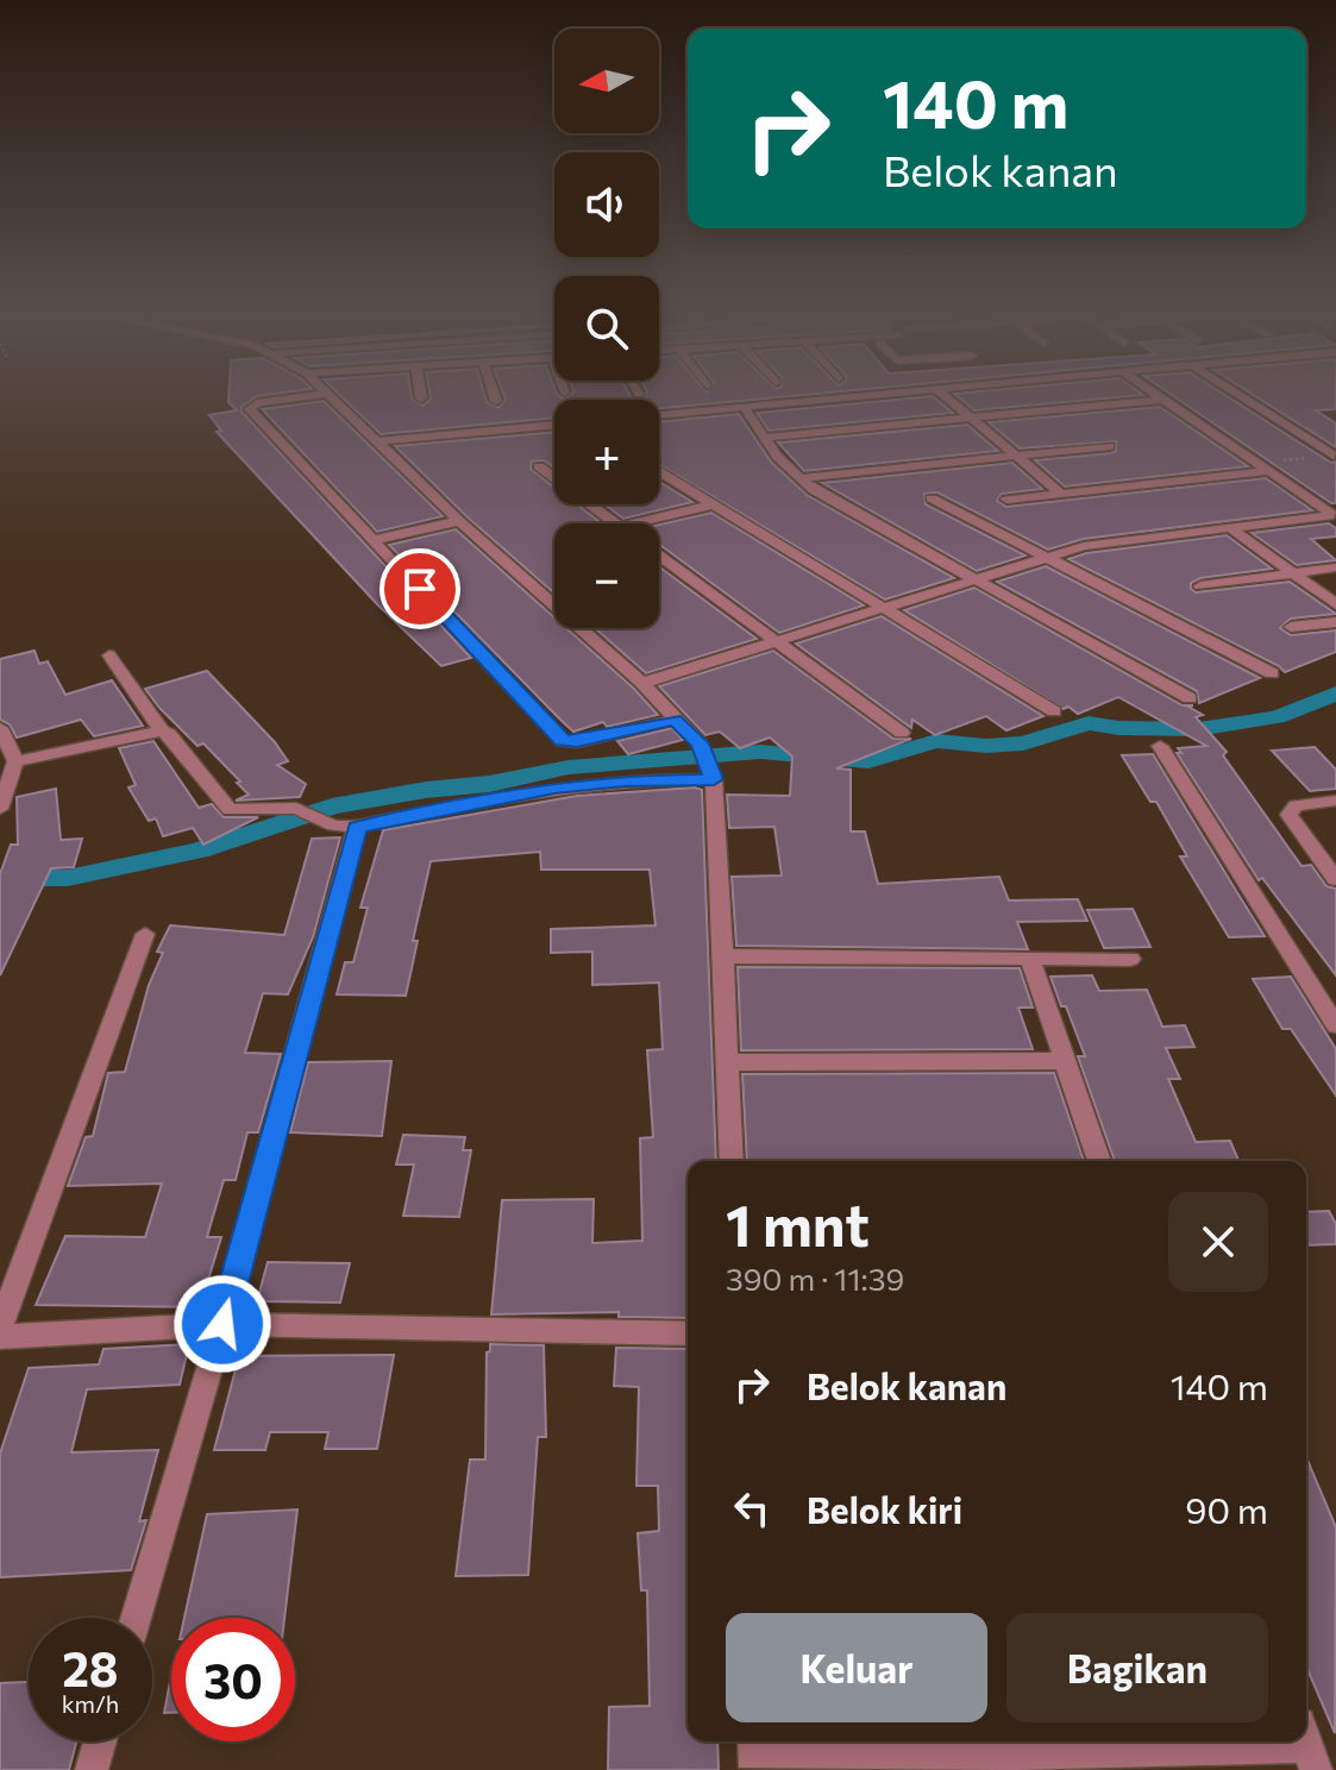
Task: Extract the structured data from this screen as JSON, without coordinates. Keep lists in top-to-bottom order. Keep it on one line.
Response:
{"north":"left","page":{"map_buttons":["+","−"],"turn":["140 m","Belok kanan"],"heading":["1 mnt","390 m · 11:39"],"list":[{"name":"Belok kanan","value":"140 m"},{"name":"Belok kiri","value":"90 m"}],"buttons":["Keluar","Bagikan"],"speed":"28 km/h","limit":"30"}}
